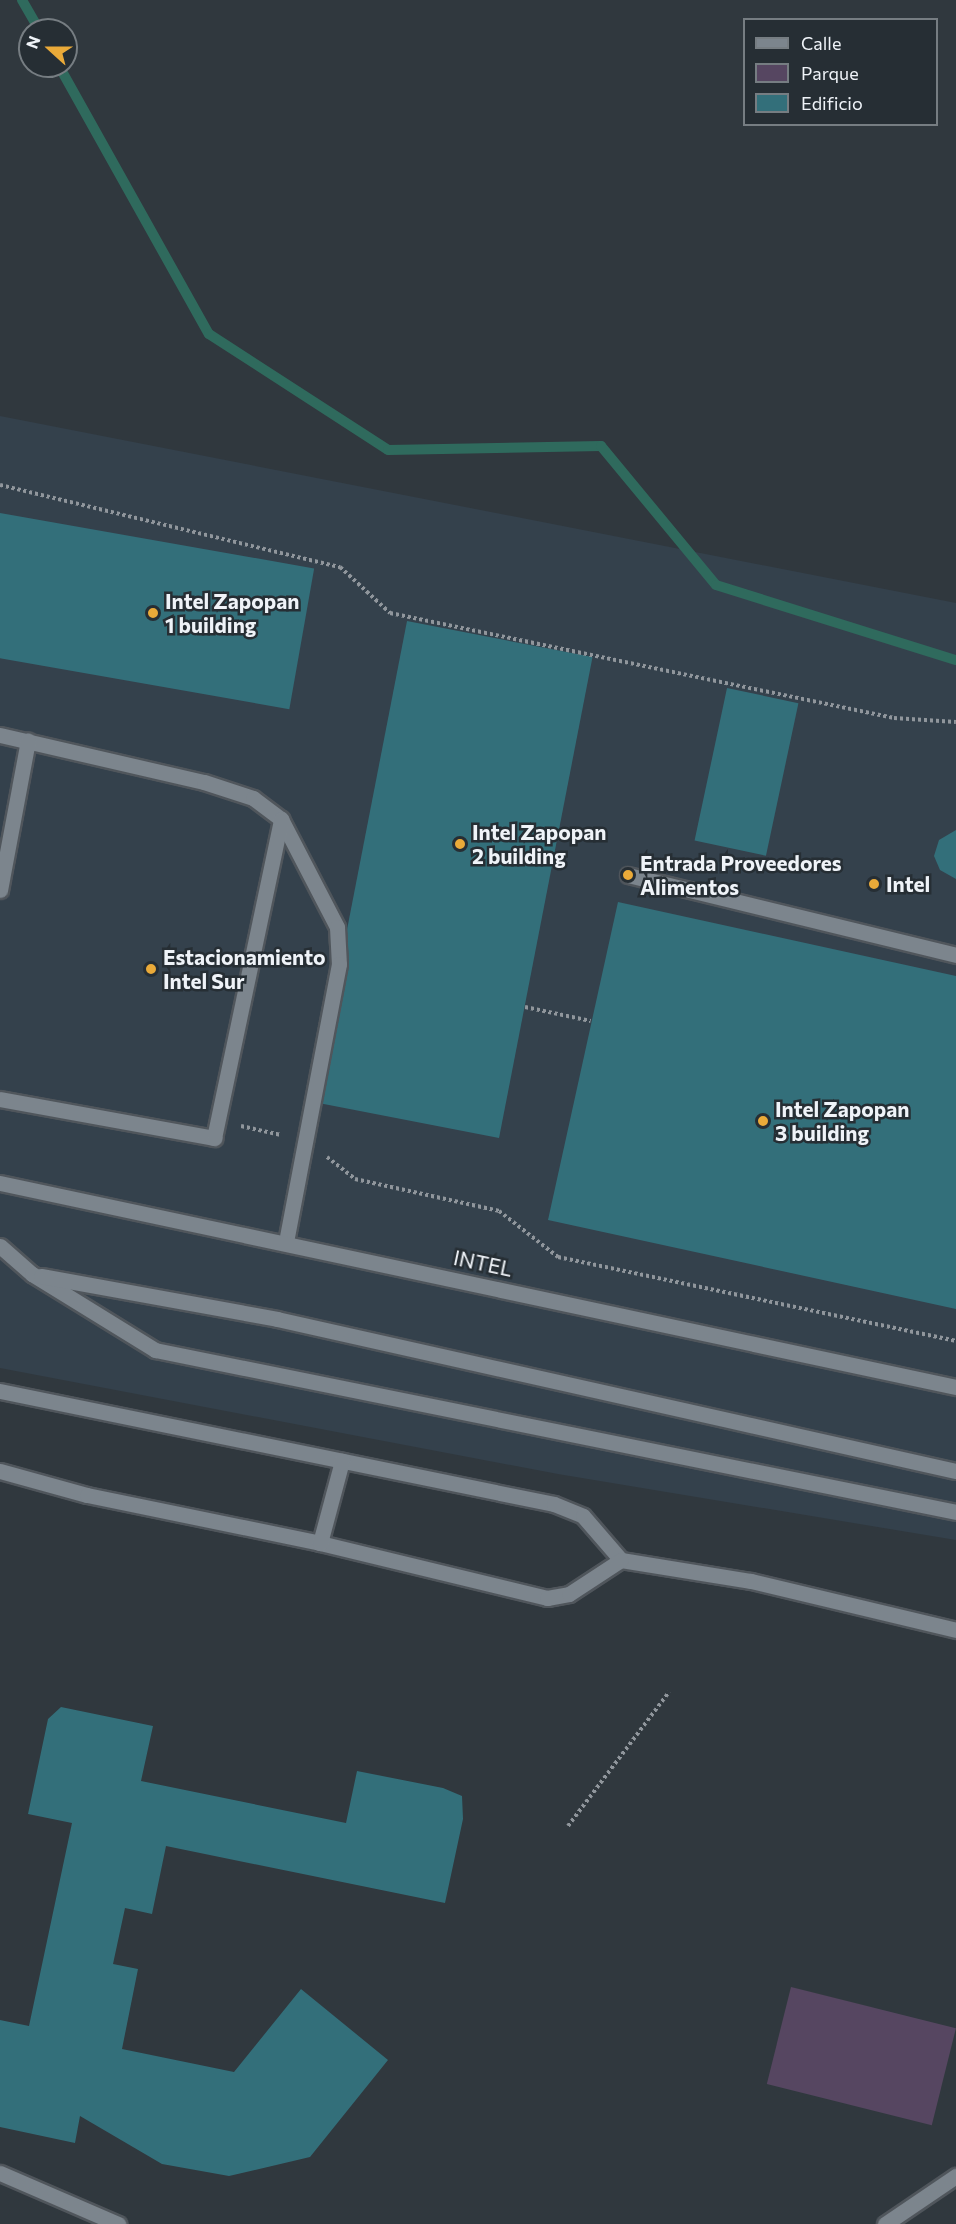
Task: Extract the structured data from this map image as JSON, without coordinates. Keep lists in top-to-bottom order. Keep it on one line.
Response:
{"streets":{"lane":["INTEL"]},"places":["Intel Zapopan 1 building","Intel Zapopan 2 building","Entrada Proveedores Alimentos","Intel","Estacionamiento Intel Sur","Intel Zapopan 3 building"],"legend":["Calle","Parque","Edificio"],"north":"left"}
